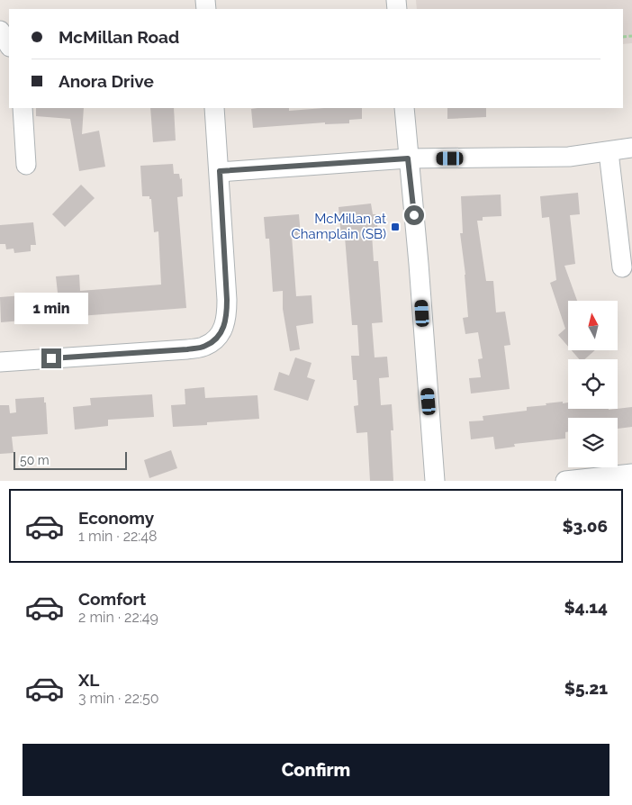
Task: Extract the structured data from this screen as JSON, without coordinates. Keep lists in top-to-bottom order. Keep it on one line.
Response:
{"places":{"transit":["McMillan at Champlain (SB)"]},"scale_bar":"50 m","north":"top","page":{"banner":["McMillan Road","Anora Drive"],"bubble":"1 min","scale":"50 m","list":[{"name":"Economy","note":"1 min · 22:48","value":"$3.06"},{"name":"Comfort","note":"2 min · 22:49","value":"$4.14"},{"name":"XL","note":"3 min · 22:50","value":"$5.21"}],"buttons":"Confirm"}}
